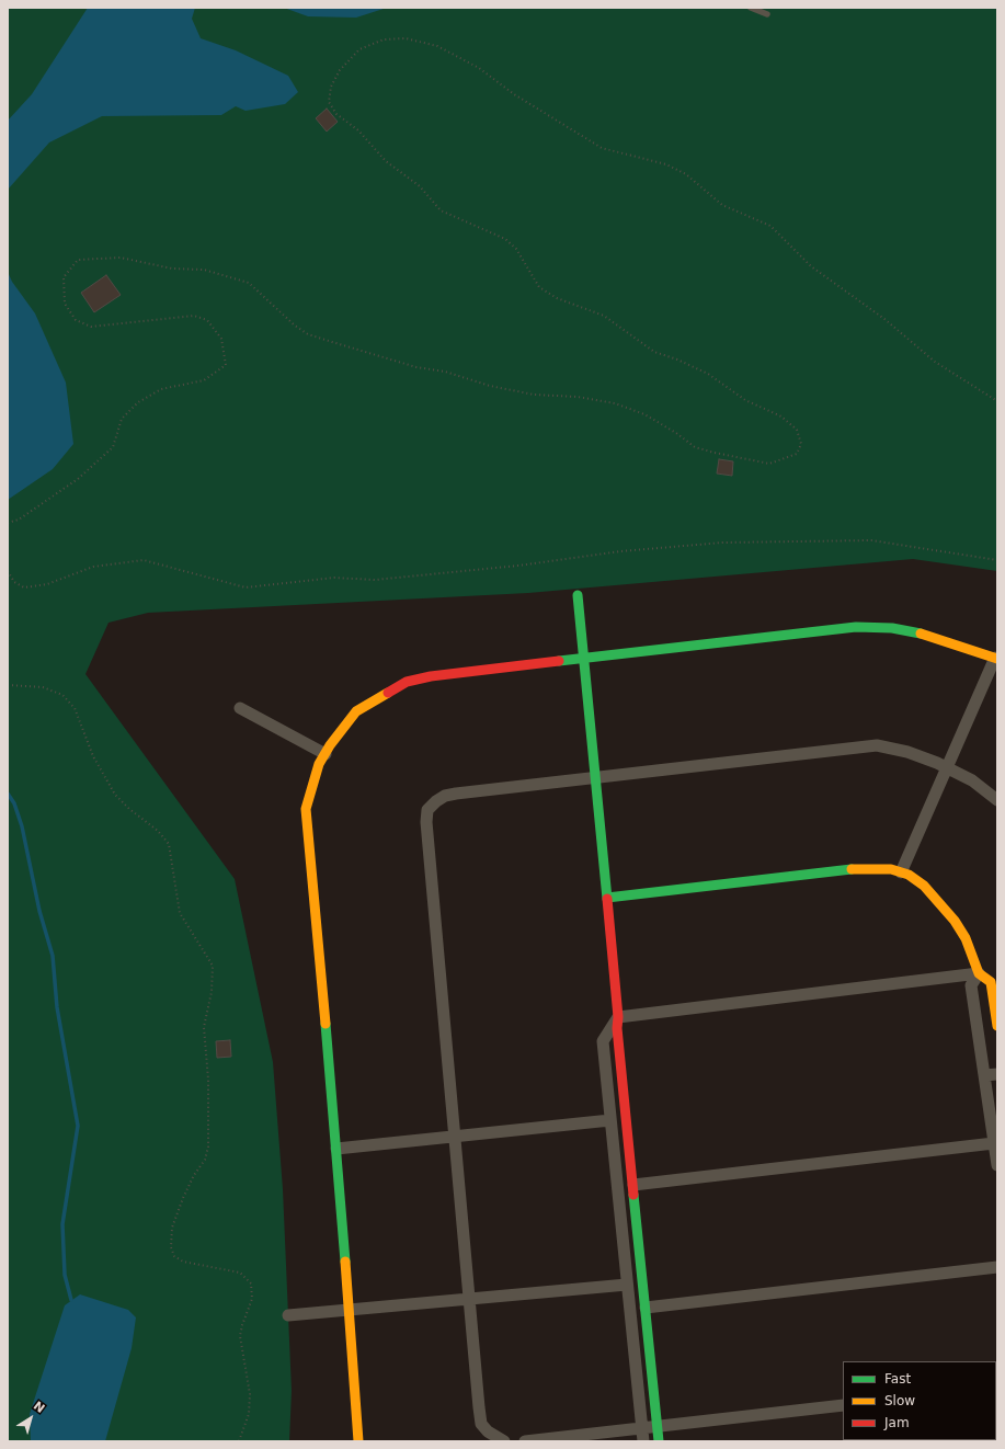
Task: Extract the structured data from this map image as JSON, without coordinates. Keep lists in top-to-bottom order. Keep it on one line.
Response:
{"legend":["Fast","Slow","Jam"],"north":"top right"}
